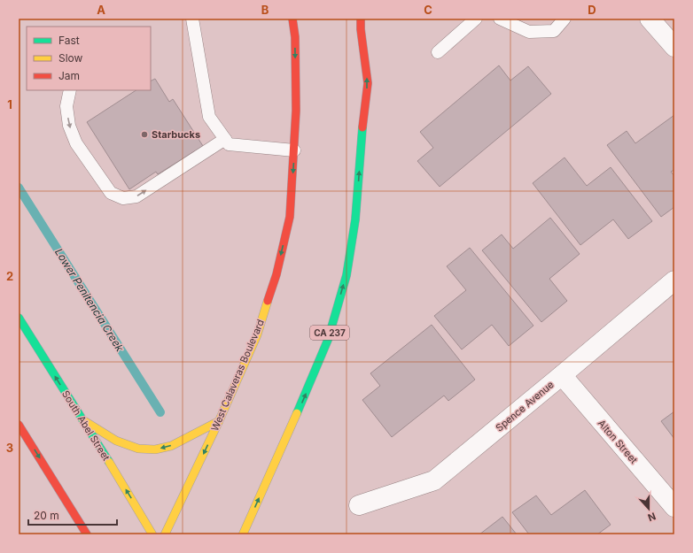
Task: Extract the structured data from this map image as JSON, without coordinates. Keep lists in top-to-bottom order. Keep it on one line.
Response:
{"streets":{"main road":["CA 237","West Calaveras Boulevard","South Abel Street"],"street":["Spence Avenue","Alton Street"]},"crossings":[["Spence Avenue","Alton Street"]],"water":["Lower Penitencia Creek"],"places":["Starbucks"],"legend":["Fast","Slow","Jam"],"scale_bar":"20 m","north":"bottom","grid":{"columns":["A","B","C","D"],"rows":["1","2","3"]}}
